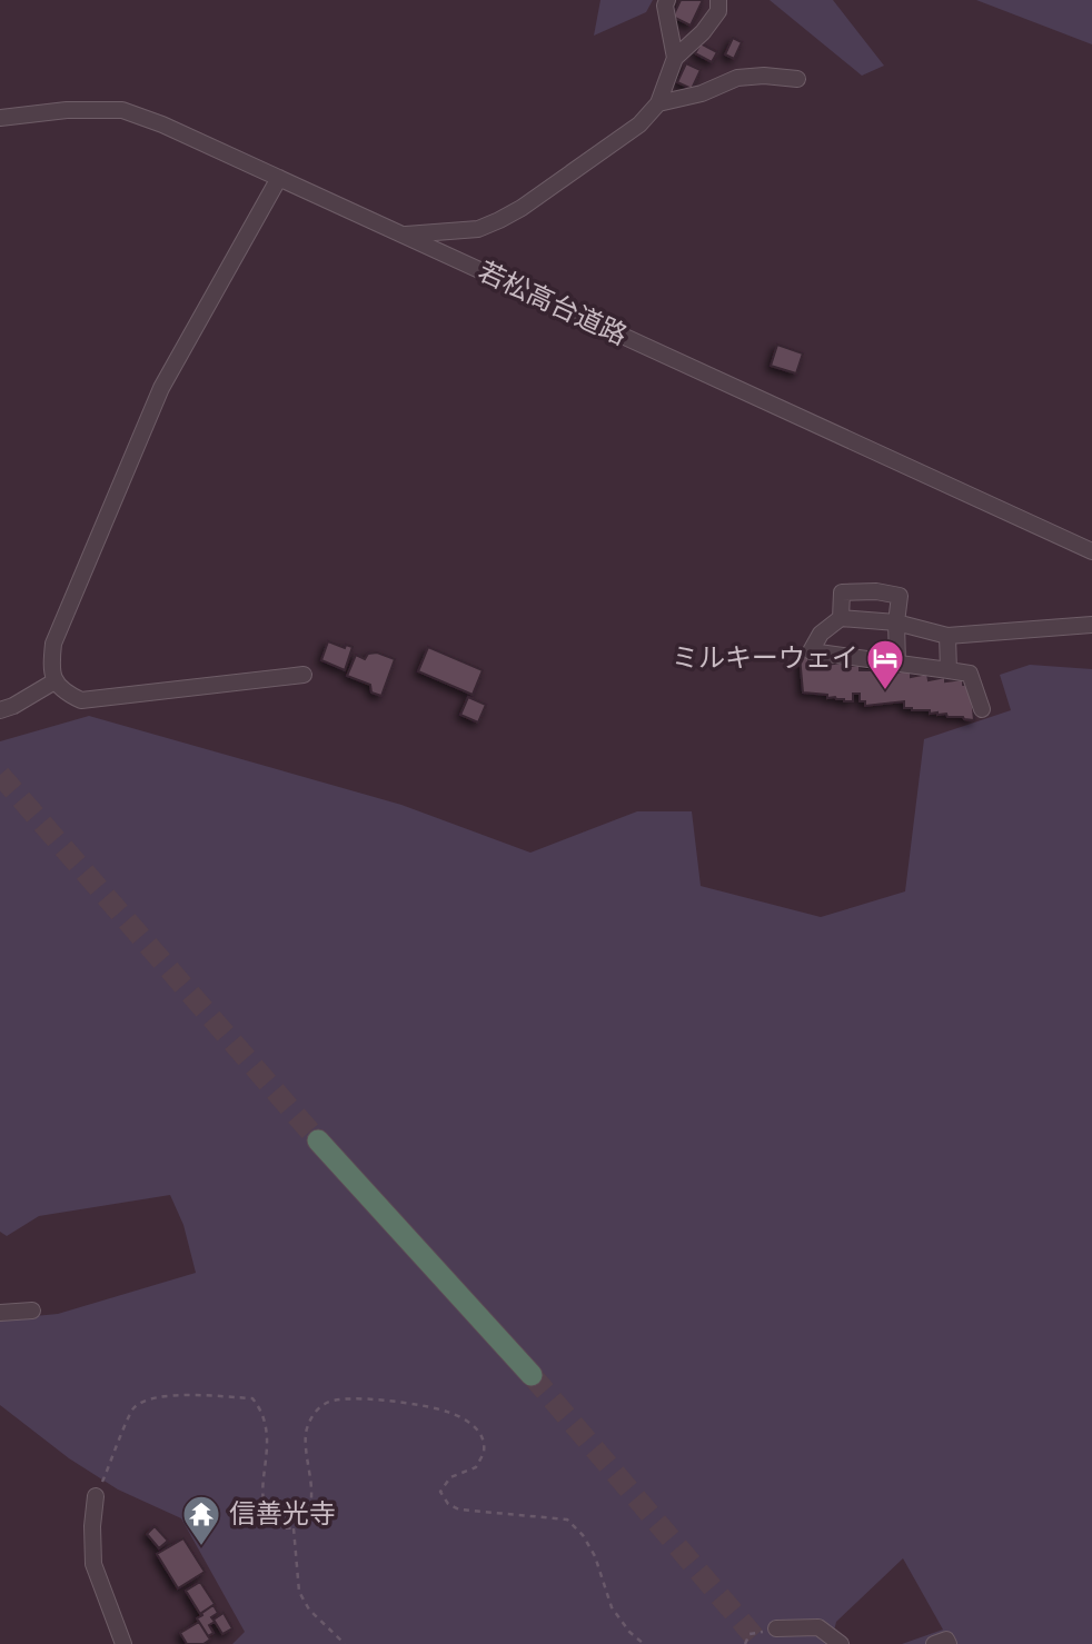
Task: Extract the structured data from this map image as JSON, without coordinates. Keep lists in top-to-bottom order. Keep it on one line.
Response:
{"streets":{"street":["若松高台道路"]},"places":{"hotel":["ミルキーウェイ"],"temple":["信善光寺"]}}
